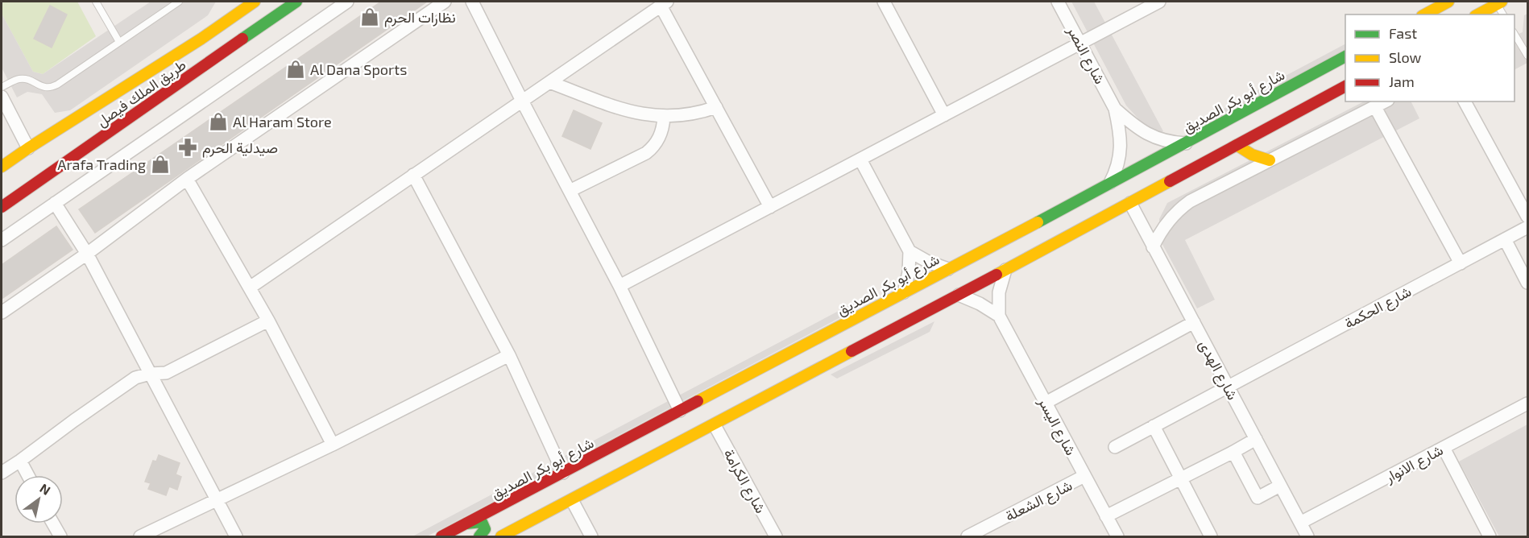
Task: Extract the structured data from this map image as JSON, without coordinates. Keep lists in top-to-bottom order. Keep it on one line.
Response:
{"streets":{"street":["شارع النصر","طريق الملك فيصل","شارع أبو بكر الصديق","شارع الحكمة","شارع الهدى","شارع اليسر","شارع الانوار","شارع الكرامة","شارع الشعلة"]},"crossings":[["شارع النصر","شارع أبو بكر الصديق"],["شارع الحكمة","شارع الهدى"],["شارع الهدى","شارع الانوار"],["شارع اليسر","شارع الشعلة"]],"places":{"shop":["نظارات الحرم","Al Dana Sports","Al Haram Store","Arafa Trading"],"pharmacy":["صيدلية الحرم"]},"legend":["Fast","Slow","Jam"],"north":"top right"}
